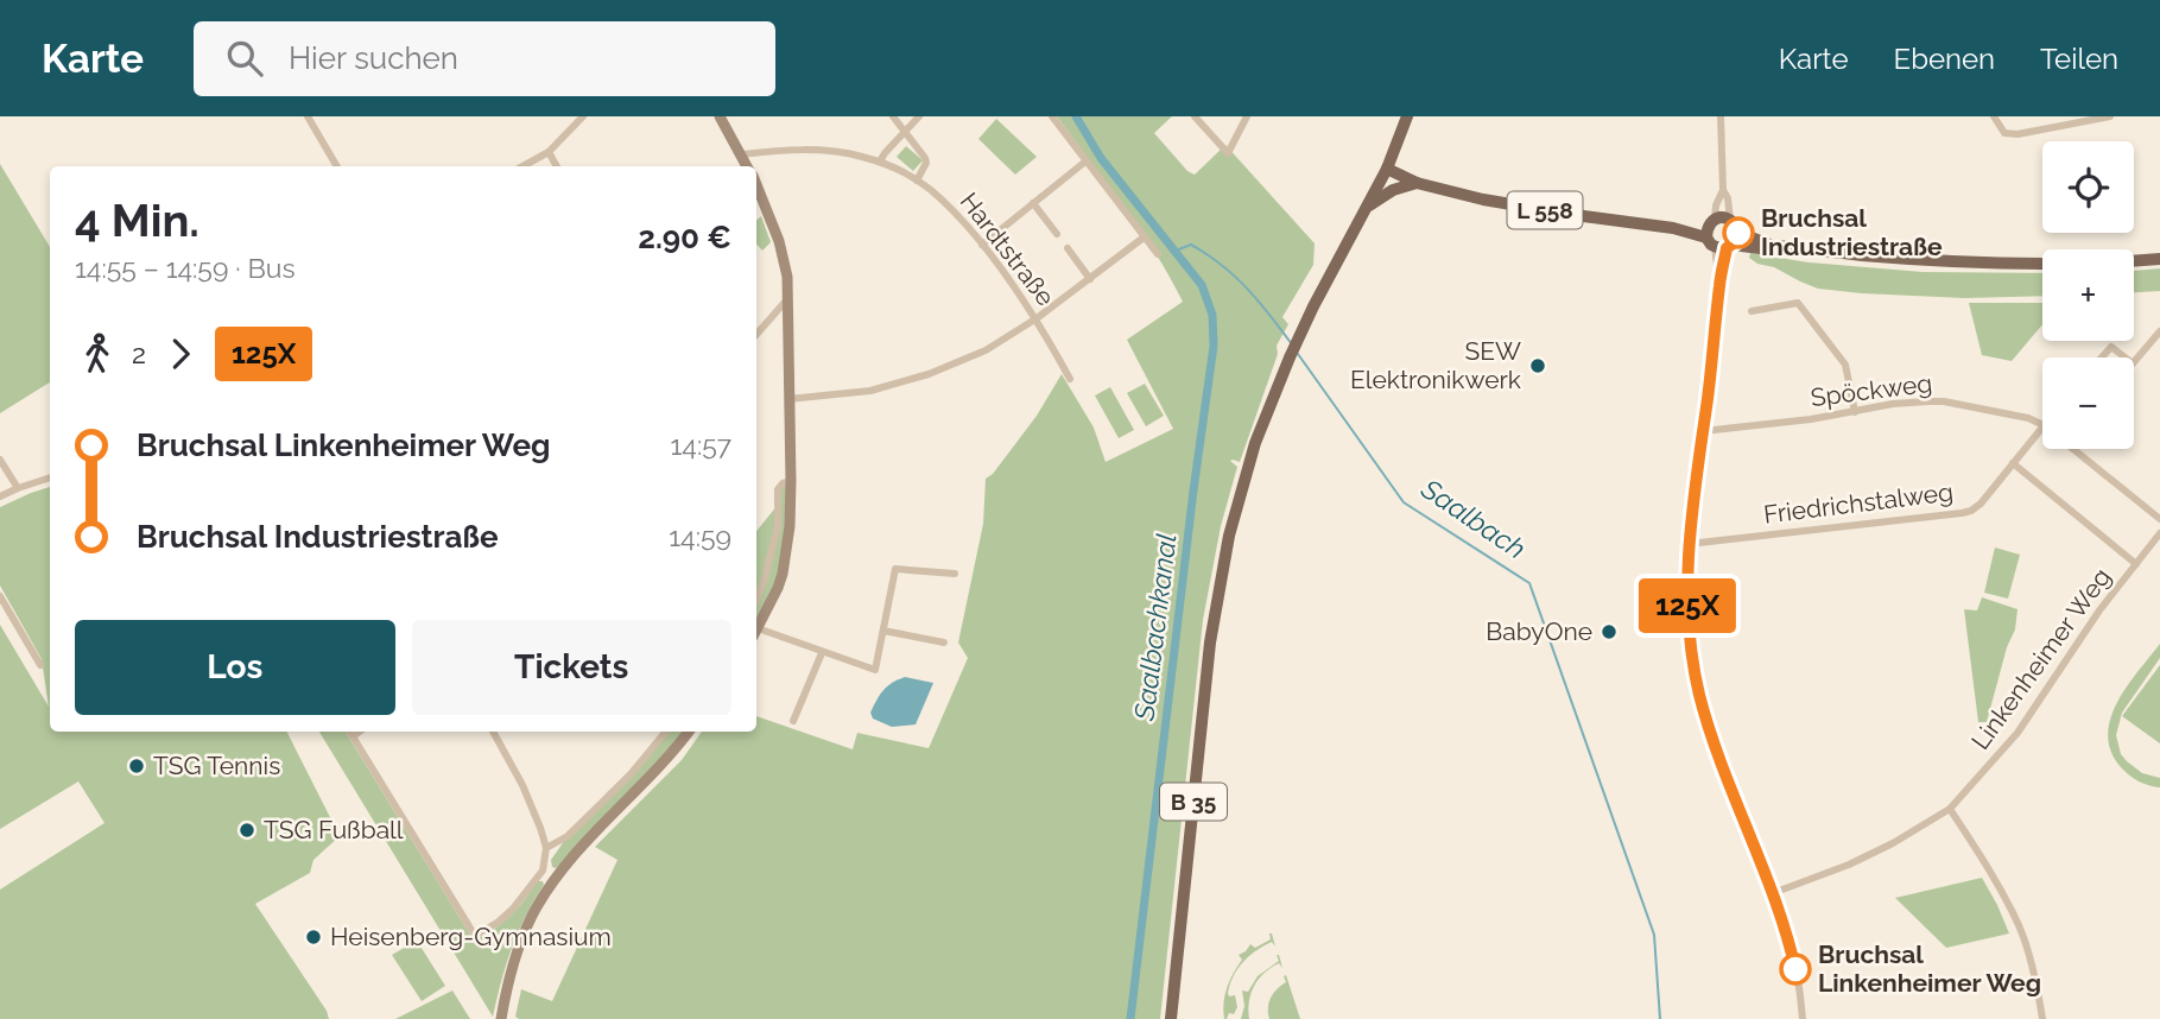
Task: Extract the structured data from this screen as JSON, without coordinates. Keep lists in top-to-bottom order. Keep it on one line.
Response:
{"streets":{"main road":["L 558","B 35"],"street":["Hardtstraße","Spöckweg","Friedrichstalweg","Linkenheimer Weg"]},"crossings":[["L 558","B 35"]],"water":["Saalbach","Saalbachkanal"],"places":["Bruchsal Industriestraße","SEW Elektronikwerk","BabyOne","TSG Tennis","TSG Fußball","Heisenberg-Gymnasium","Bruchsal Linkenheimer Weg"],"lines":["bus line 125X"],"page":{"header":"Karte","search":"Hier suchen","nav":["Karte","Ebenen","Teilen"],"on_map":"125X","map_buttons":["+","−"],"heading":["4 Min.","14:55 – 14:59 · Bus","2.90 €"],"legs":["2","125X"],"list":[{"name":"Bruchsal Linkenheimer Weg","value":"14:57"},{"name":"Bruchsal Industriestraße","value":"14:59"}],"buttons":["Los","Tickets"]}}
